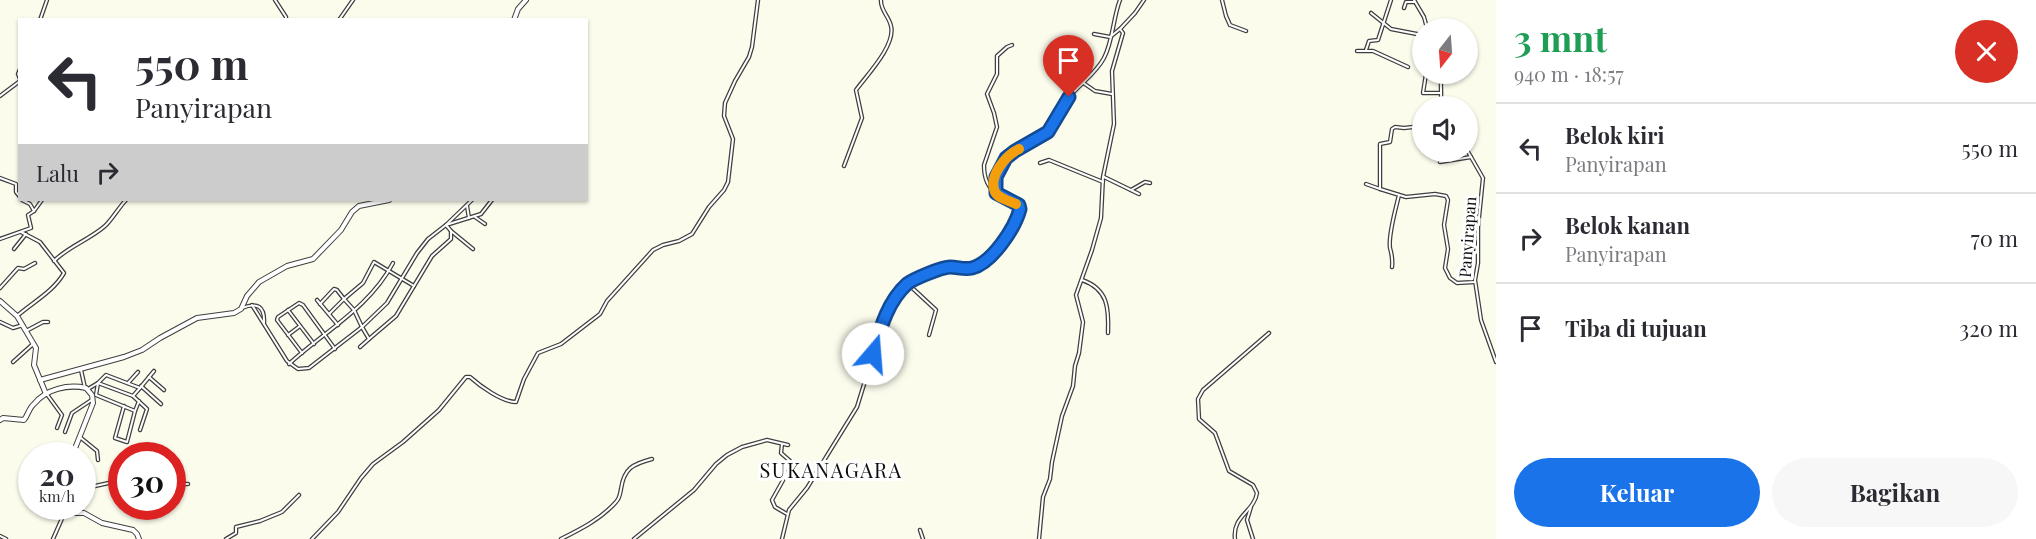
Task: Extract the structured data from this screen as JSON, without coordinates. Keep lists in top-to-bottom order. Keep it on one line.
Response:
{"streets":{"street":["Panyirapan"]},"districts":["SUKANAGARA"],"north":"bottom","page":{"heading":["3 mnt","940 m · 18:57"],"turn":["550 m","Panyirapan"],"list":[{"name":"Belok kiri","note":"Panyirapan","value":"550 m"},{"name":"Belok kanan","note":"Panyirapan","value":"70 m"},{"name":"Tiba di tujuan","value":"320 m"}],"then":"Lalu","speed":"20 km/h","limit":"30","buttons":["Keluar","Bagikan"]}}
